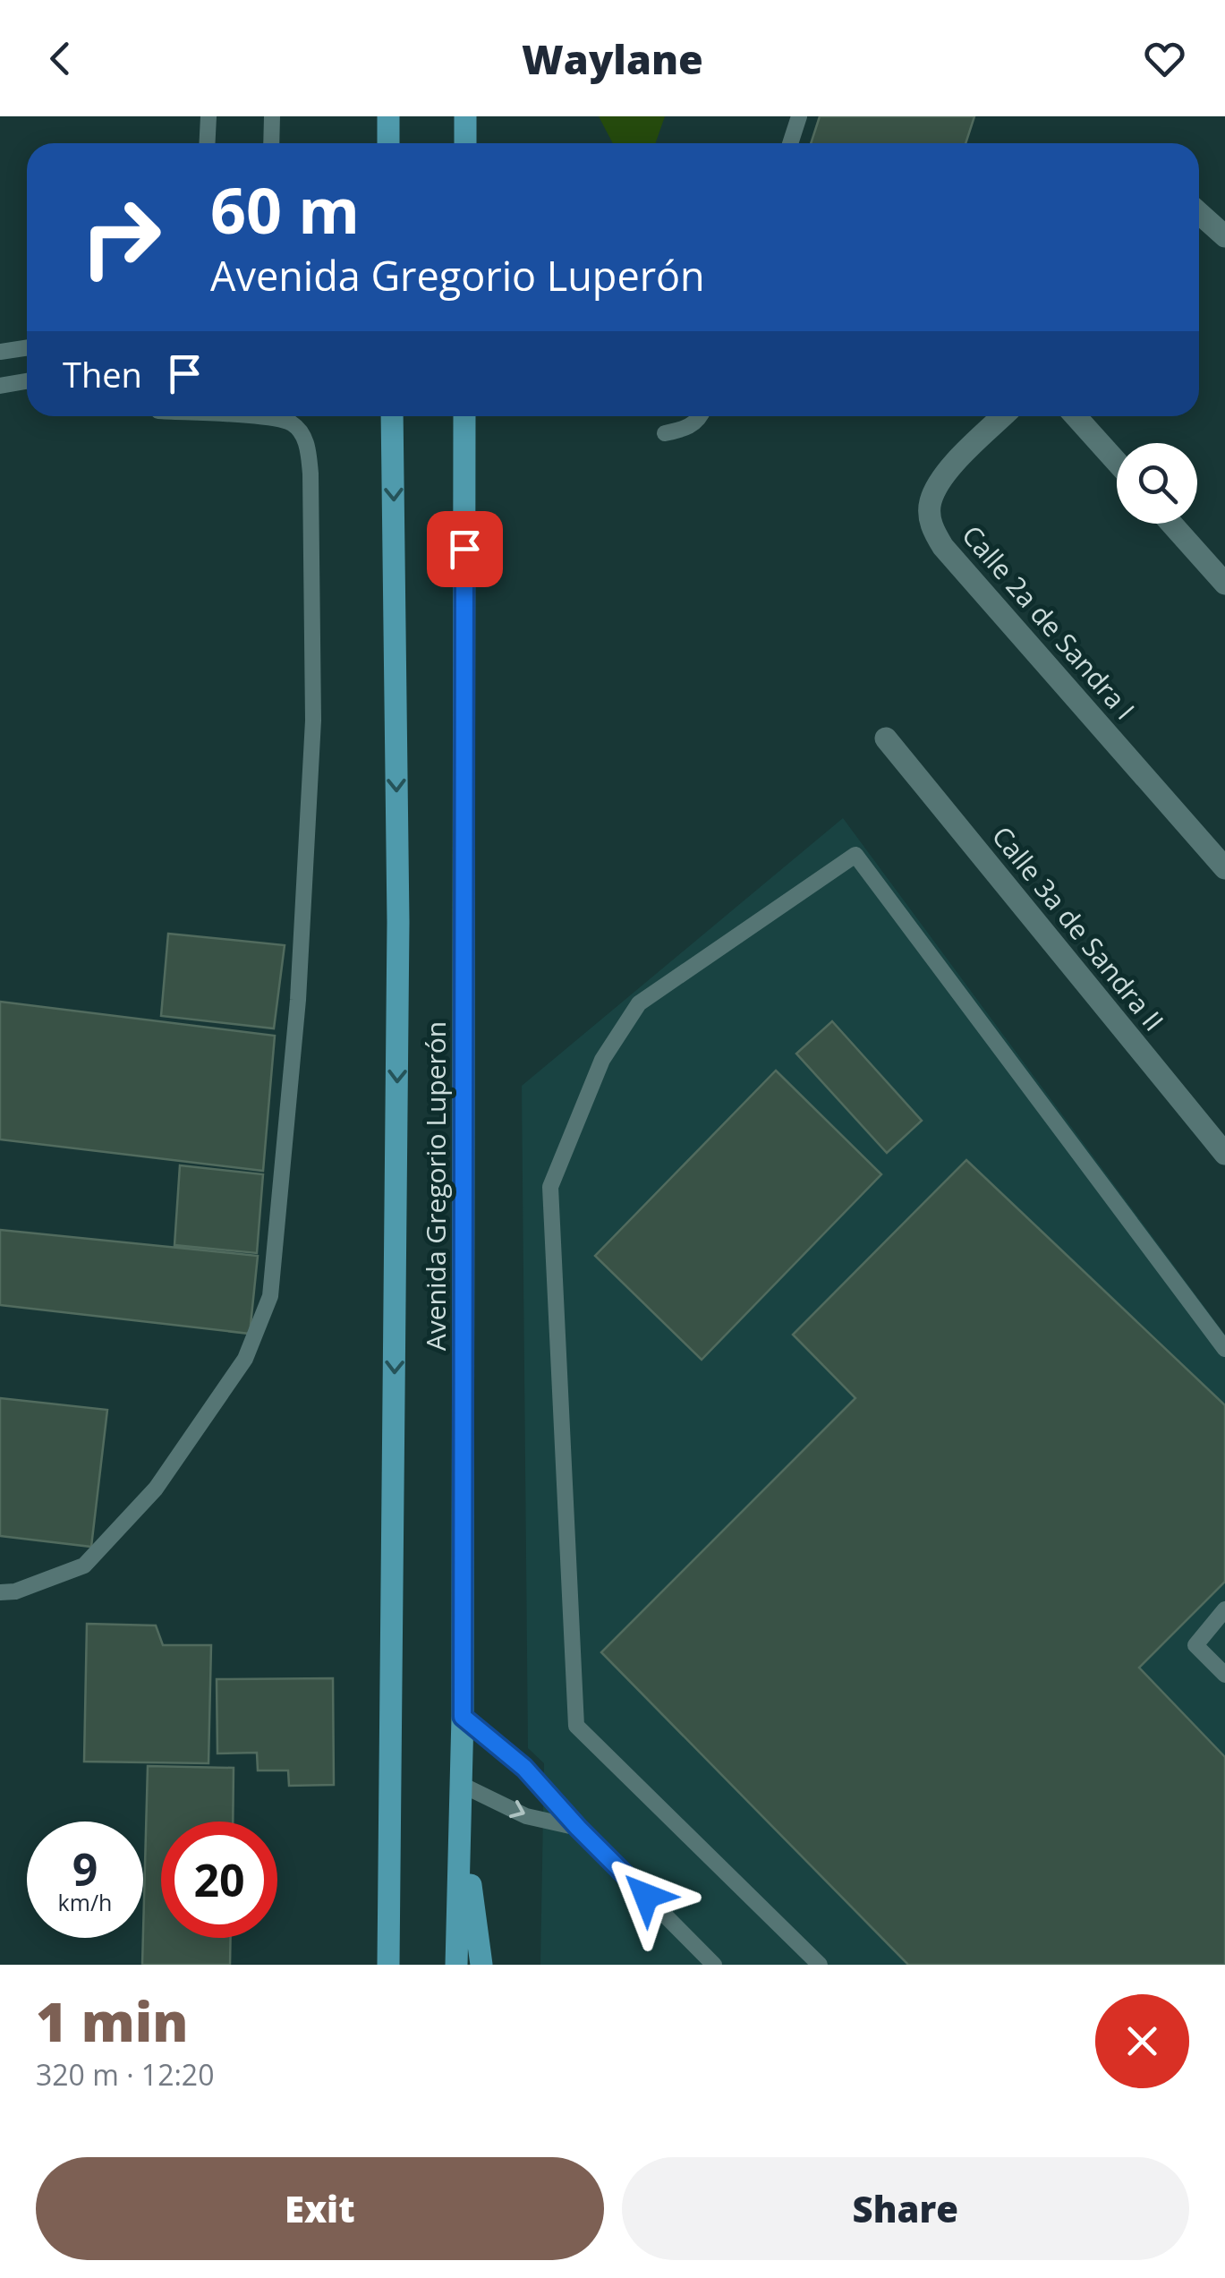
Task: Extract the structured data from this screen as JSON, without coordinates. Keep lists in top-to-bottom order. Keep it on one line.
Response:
{"streets":{"main road":["Avenida Gregorio Luperón"],"street":["Calle 2a de Sandra I","Calle 3a de Sandra II"]},"page":{"header":"Waylane","turn":["60 m","Avenida Gregorio Luperón"],"then":"Then","speed":"9 km/h","limit":"20","heading":["1 min","320 m · 12:20"],"buttons":["Exit","Share"]}}
